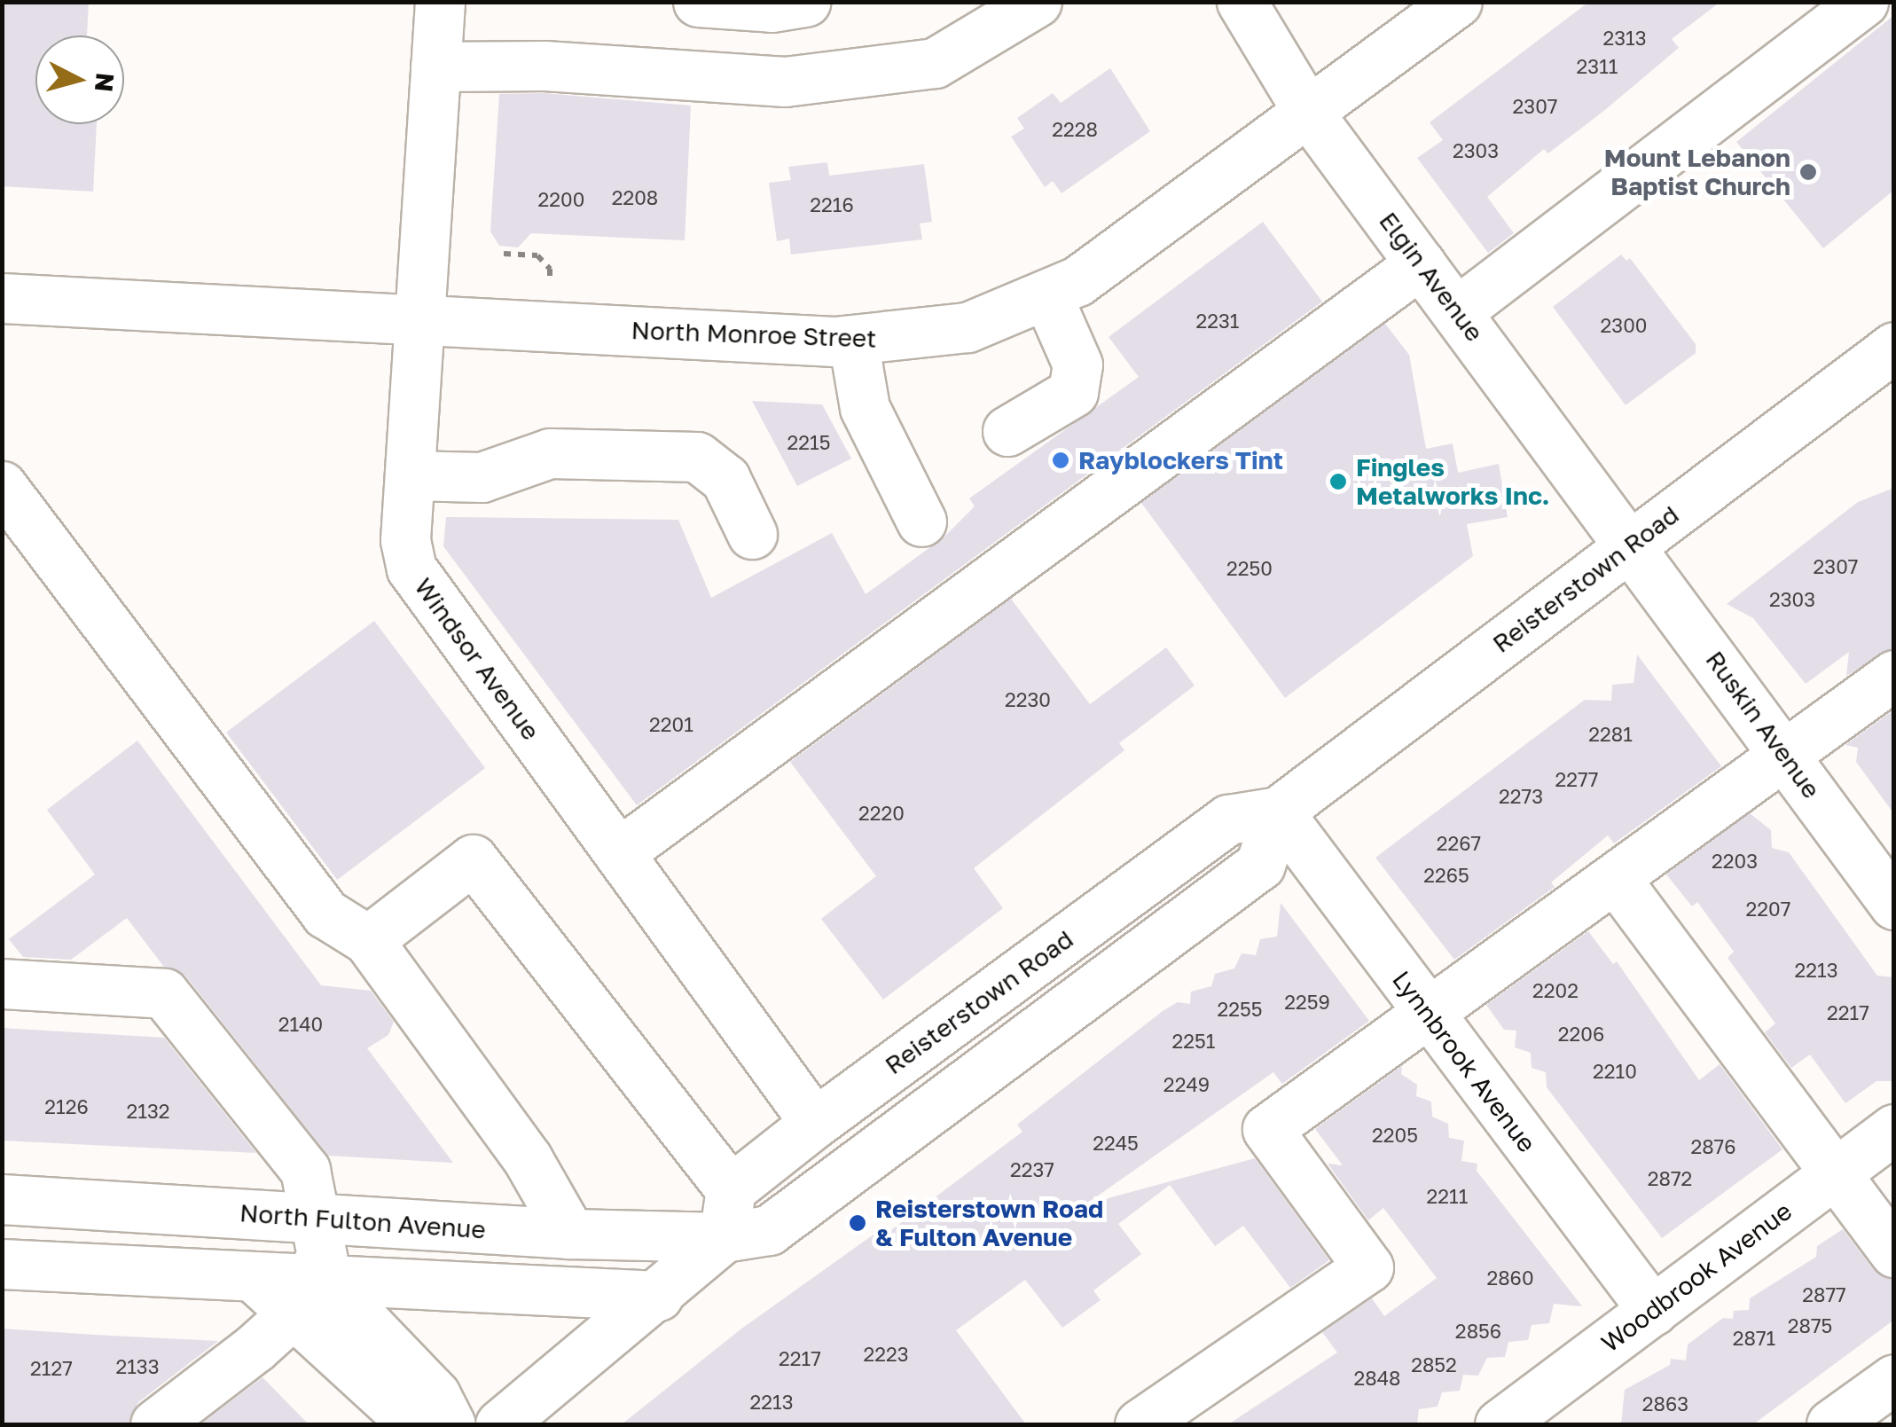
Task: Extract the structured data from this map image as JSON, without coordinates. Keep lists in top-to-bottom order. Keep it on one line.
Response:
{"streets":{"main road":["Elgin Avenue","North Monroe Street","Reisterstown Road","Windsor Avenue","Ruskin Avenue","Lynnbrook Avenue","North Fulton Avenue","Woodbrook Avenue"]},"crossings":[["Elgin Avenue","North Monroe Street"],["Elgin Avenue","Reisterstown Road"],["Elgin Avenue","Ruskin Avenue"],["North Monroe Street","Windsor Avenue"],["Reisterstown Road","Windsor Avenue"],["Reisterstown Road","Ruskin Avenue"],["Reisterstown Road","Lynnbrook Avenue"],["Lynnbrook Avenue","Woodbrook Avenue"]],"places":["Mount Lebanon Baptist Church","Rayblockers Tint","Fingles Metalworks Inc.","Reisterstown Road & Fulton Avenue"],"house_numbers":["2313","2311","2307","2228","2303","2208","2200","2216","2231","2300","2215","2307","2250","2303","2230","2201","2281","2277","2273","2220","2267","2203","2265","2207","2213","2202","2259","2255","2217","2140","2206","2251","2210","2249","2126","2132","2205","2245","2876","2237","2872","2211","2860","2877","2875","2856","2871","2223","2217","2852","2133","2127","2848","2213","2863"],"north":"right"}
